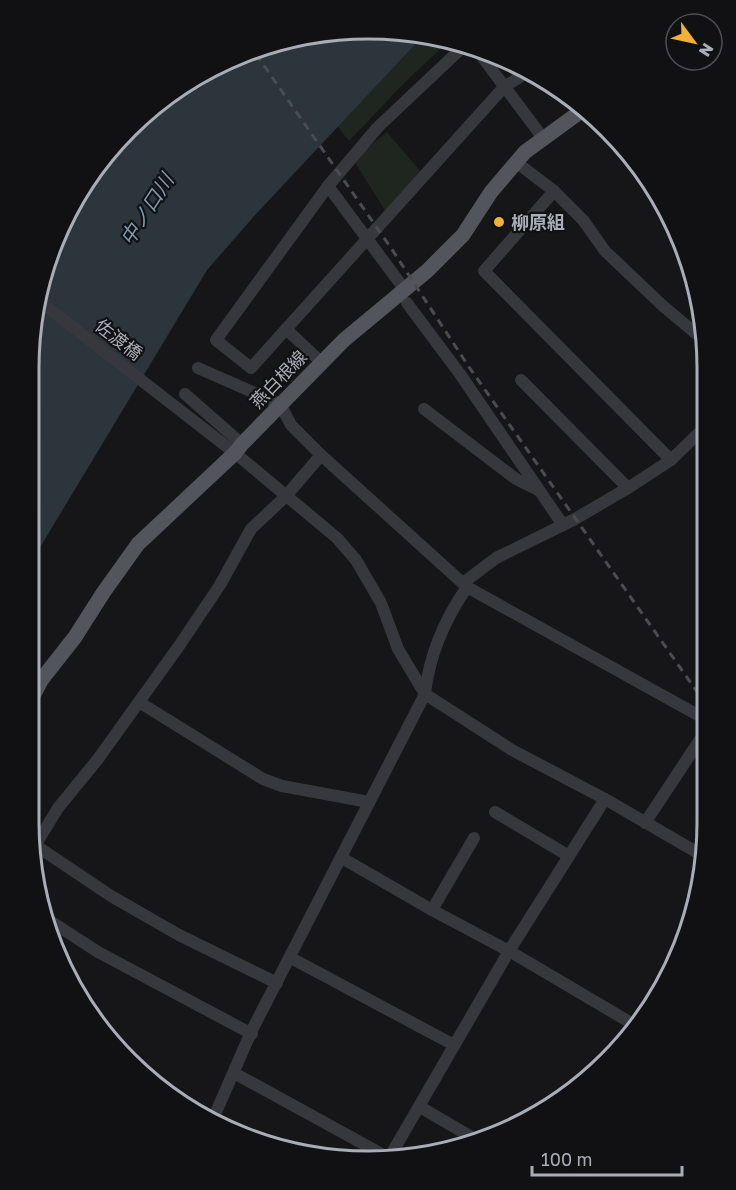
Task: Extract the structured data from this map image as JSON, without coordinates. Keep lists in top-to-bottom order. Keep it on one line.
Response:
{"streets":{"main road":["燕白根線"],"street":["佐渡橋"]},"crossings":[["佐渡橋","燕白根線"]],"water":["中ノ口川"],"places":["柳原組"],"scale_bar":"100 m","north":"bottom right"}
